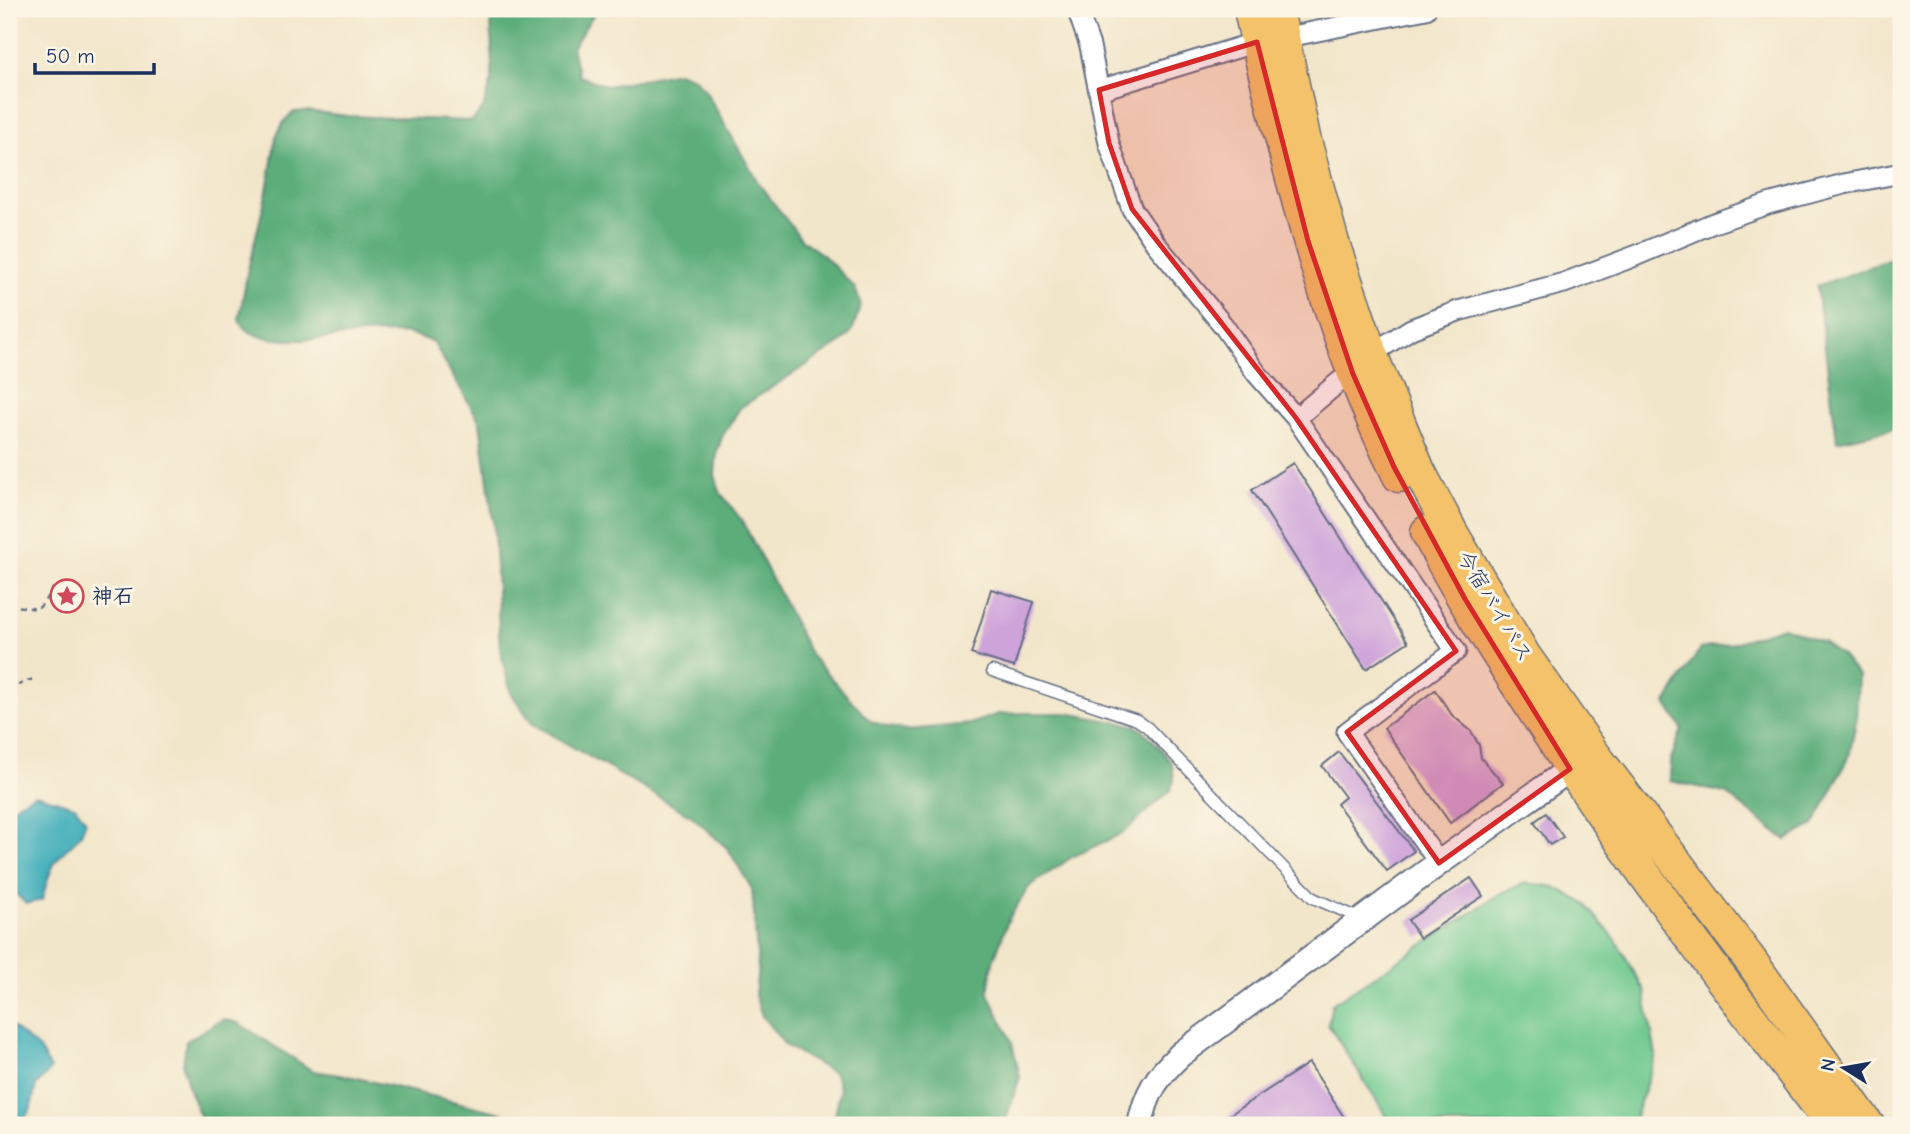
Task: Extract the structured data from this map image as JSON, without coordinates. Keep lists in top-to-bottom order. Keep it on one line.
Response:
{"streets":{"highway":["今宿バイパス"]},"places":{"place":["神石"]},"scale_bar":"50 m","north":"left"}
